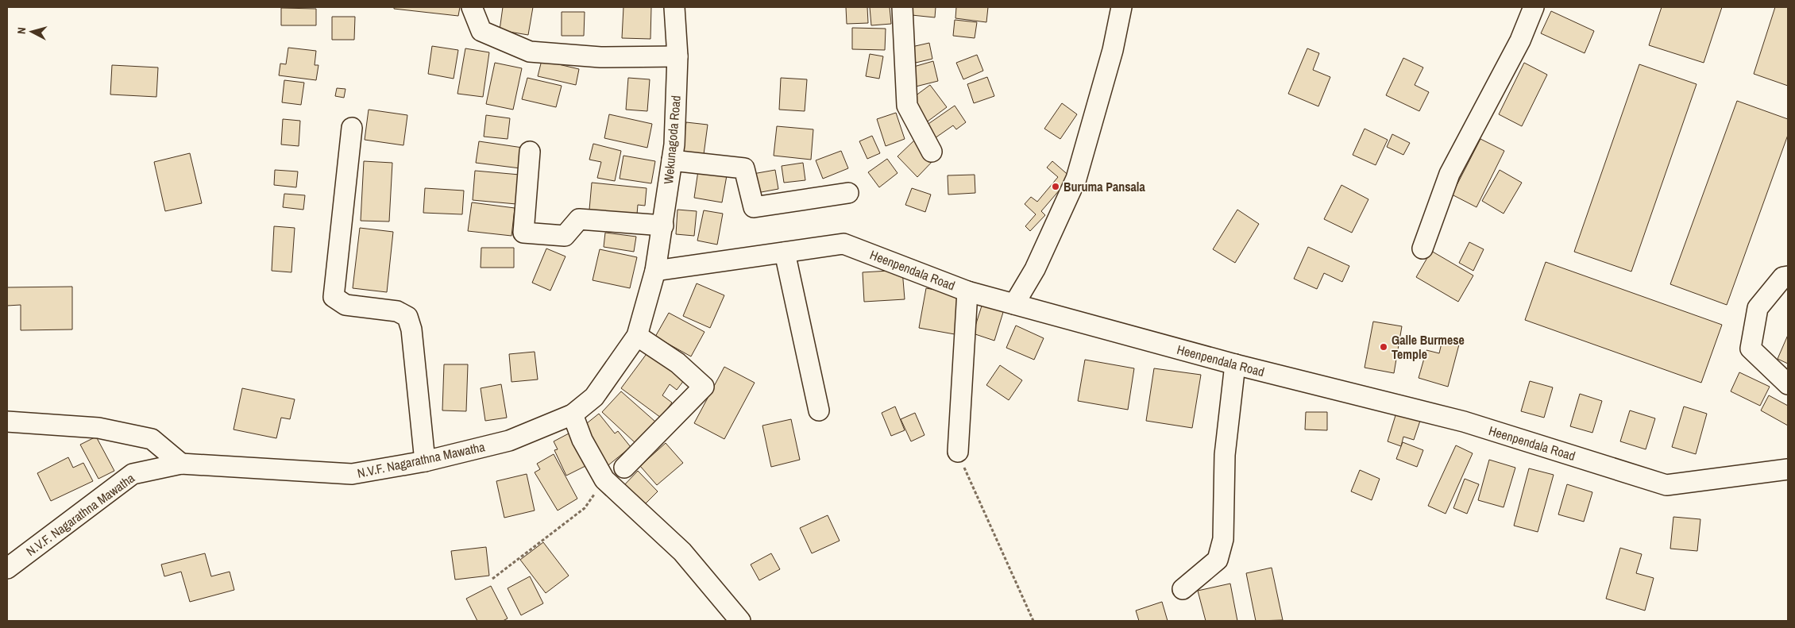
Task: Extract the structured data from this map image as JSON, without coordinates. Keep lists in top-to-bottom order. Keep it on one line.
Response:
{"streets":{"street":["Wekunagoda Road","Heenpendala Road","N.V.F. Nagarathna Mawatha"]},"crossings":[["Wekunagoda Road","Heenpendala Road"],["Wekunagoda Road","N.V.F. Nagarathna Mawatha"],["Heenpendala Road","N.V.F. Nagarathna Mawatha"]],"places":["Buruma Pansala","Galle Burmese Temple"],"north":"left"}
